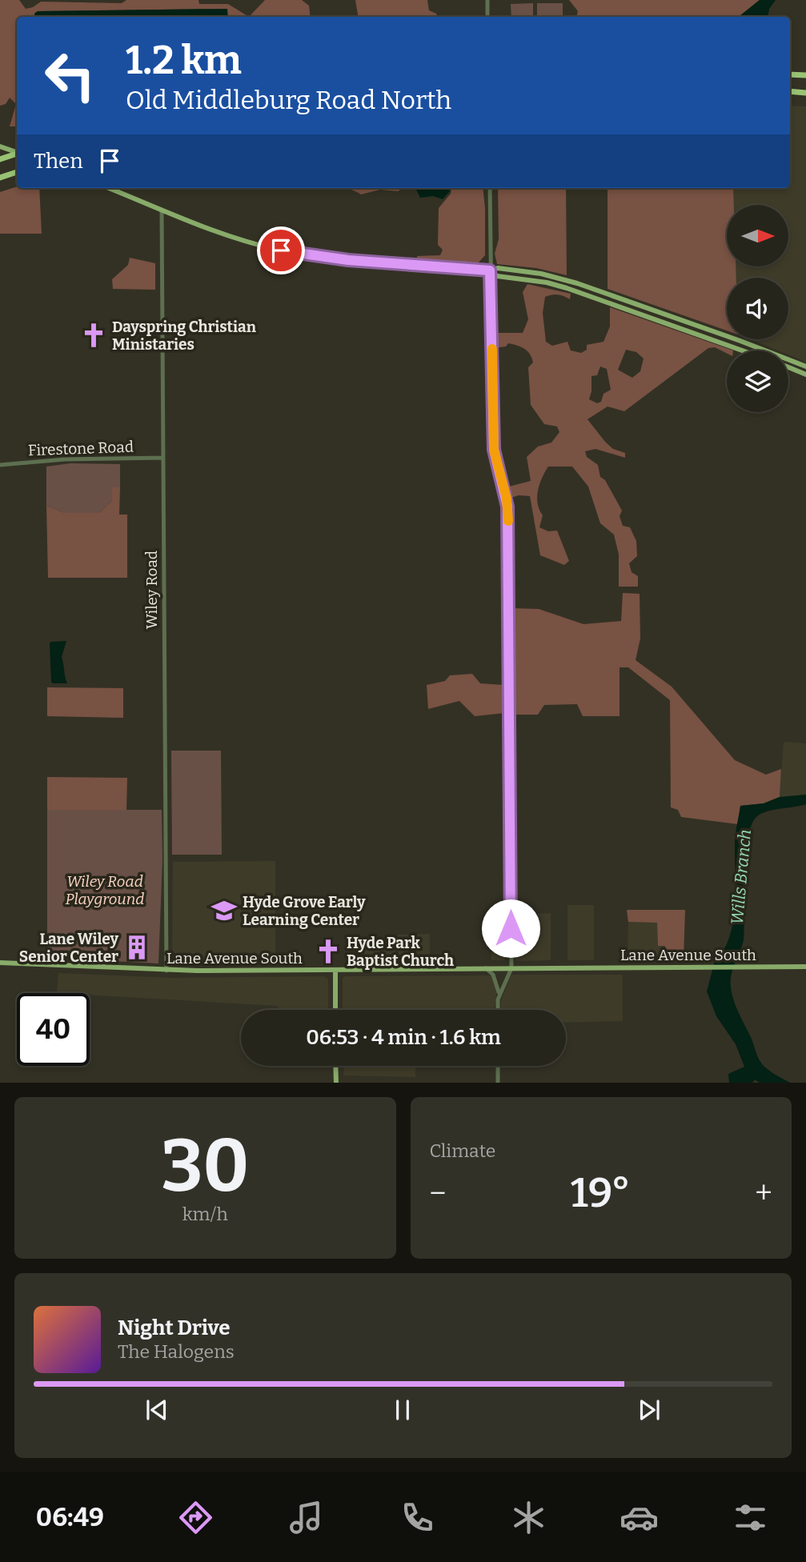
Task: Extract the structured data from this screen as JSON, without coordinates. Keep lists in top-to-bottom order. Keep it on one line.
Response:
{"streets":{"main road":["Lane Avenue South"],"street":["Firestone Road","Wiley Road"]},"crossings":[["Firestone Road","Wiley Road"],["Wiley Road","Lane Avenue South"]],"water":["Wills Branch"],"parks":["Wiley Road Playground"],"places":{"church":["Dayspring Christian Ministaries","Hyde Park Baptist Church"],"school or university":["Hyde Grove Early Learning Center"],"building":["Lane Wiley Senior Center"]},"north":"right","page":{"turn":["1.2 km","Old Middleburg Road North"],"then":"Then","limit":"40","trip":"06:53 · 4 min · 1.6 km","tile":[["30","km/h"],"Climate"],"heat":["−","19°","+"],"song":["Night Drive","The Halogens"],"tabs":"06:49"}}
